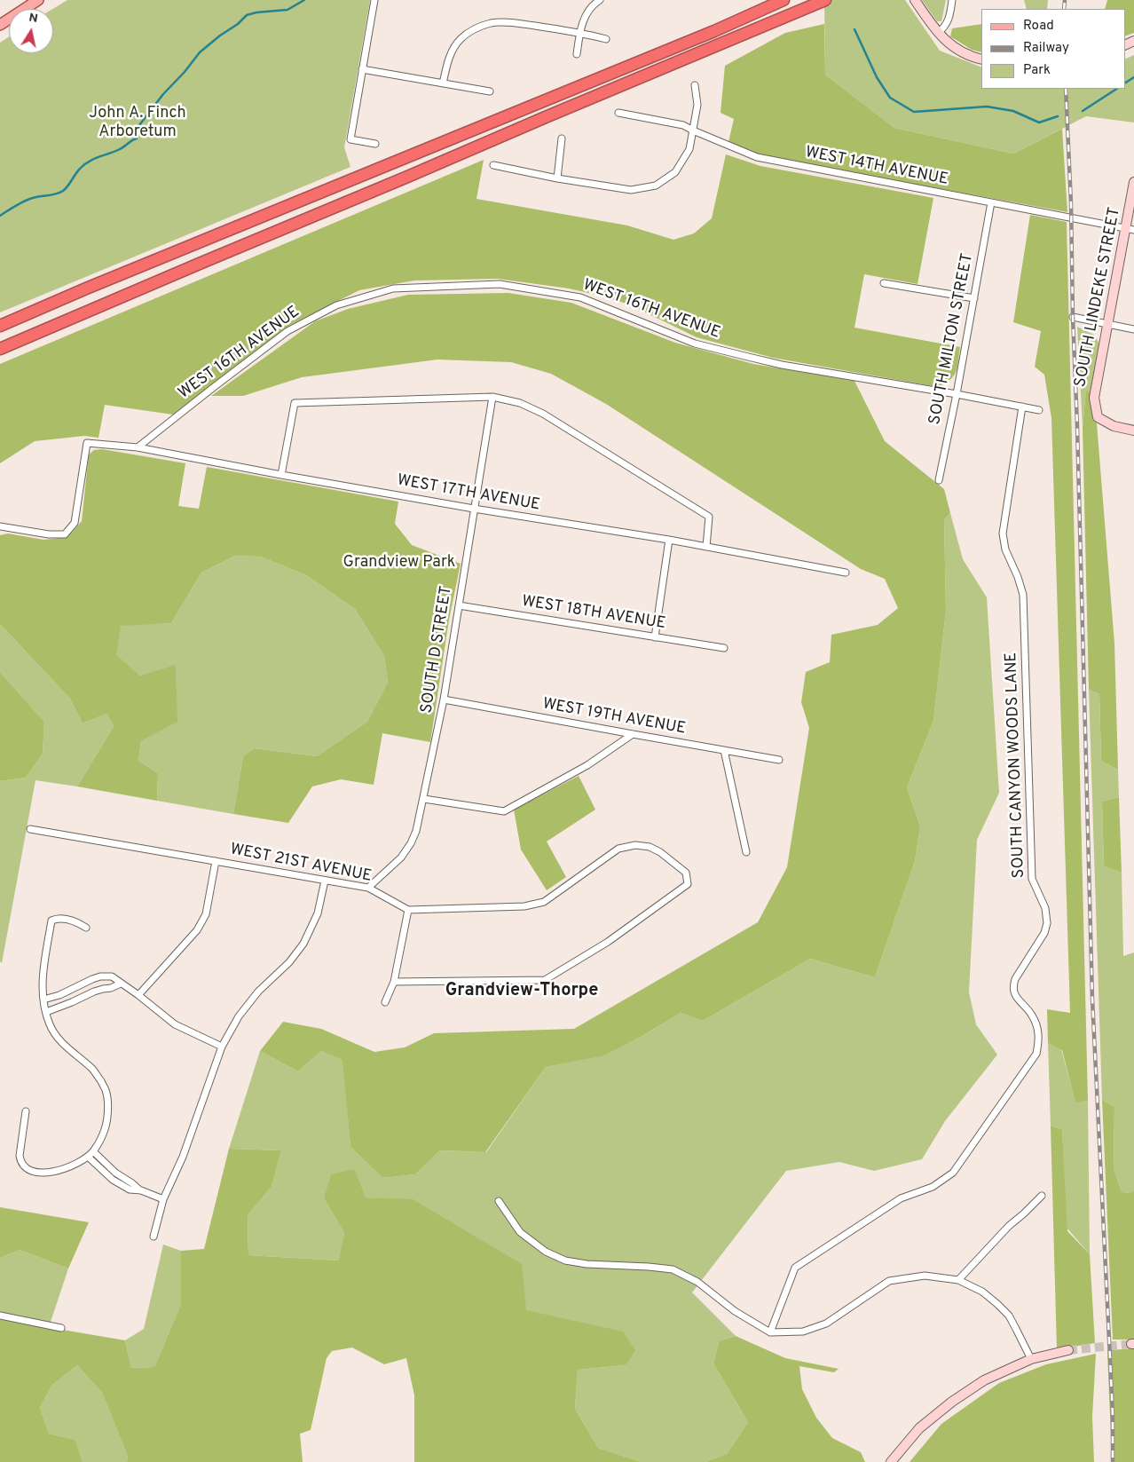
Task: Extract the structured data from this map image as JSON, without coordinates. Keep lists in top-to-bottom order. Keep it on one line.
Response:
{"streets":{"street":["WEST 14TH AVENUE","SOUTH LINDEKE STREET","WEST 16TH AVENUE","SOUTH MILTON STREET","WEST 17TH AVENUE","WEST 18TH AVENUE","SOUTH D STREET","WEST 19TH AVENUE","SOUTH CANYON WOODS LANE","WEST 21ST AVENUE"]},"crossings":[["WEST 14TH AVENUE","SOUTH LINDEKE STREET"],["WEST 14TH AVENUE","SOUTH MILTON STREET"],["WEST 16TH AVENUE","SOUTH MILTON STREET"],["WEST 16TH AVENUE","WEST 17TH AVENUE"],["WEST 16TH AVENUE","SOUTH CANYON WOODS LANE"],["WEST 17TH AVENUE","SOUTH D STREET"],["WEST 18TH AVENUE","SOUTH D STREET"],["SOUTH D STREET","WEST 19TH AVENUE"],["SOUTH D STREET","WEST 21ST AVENUE"]],"districts":["Grandview-Thorpe"],"parks":["John A. Finch Arboretum","Grandview Park"],"legend":["Road","Railway","Park"],"north":"top"}
